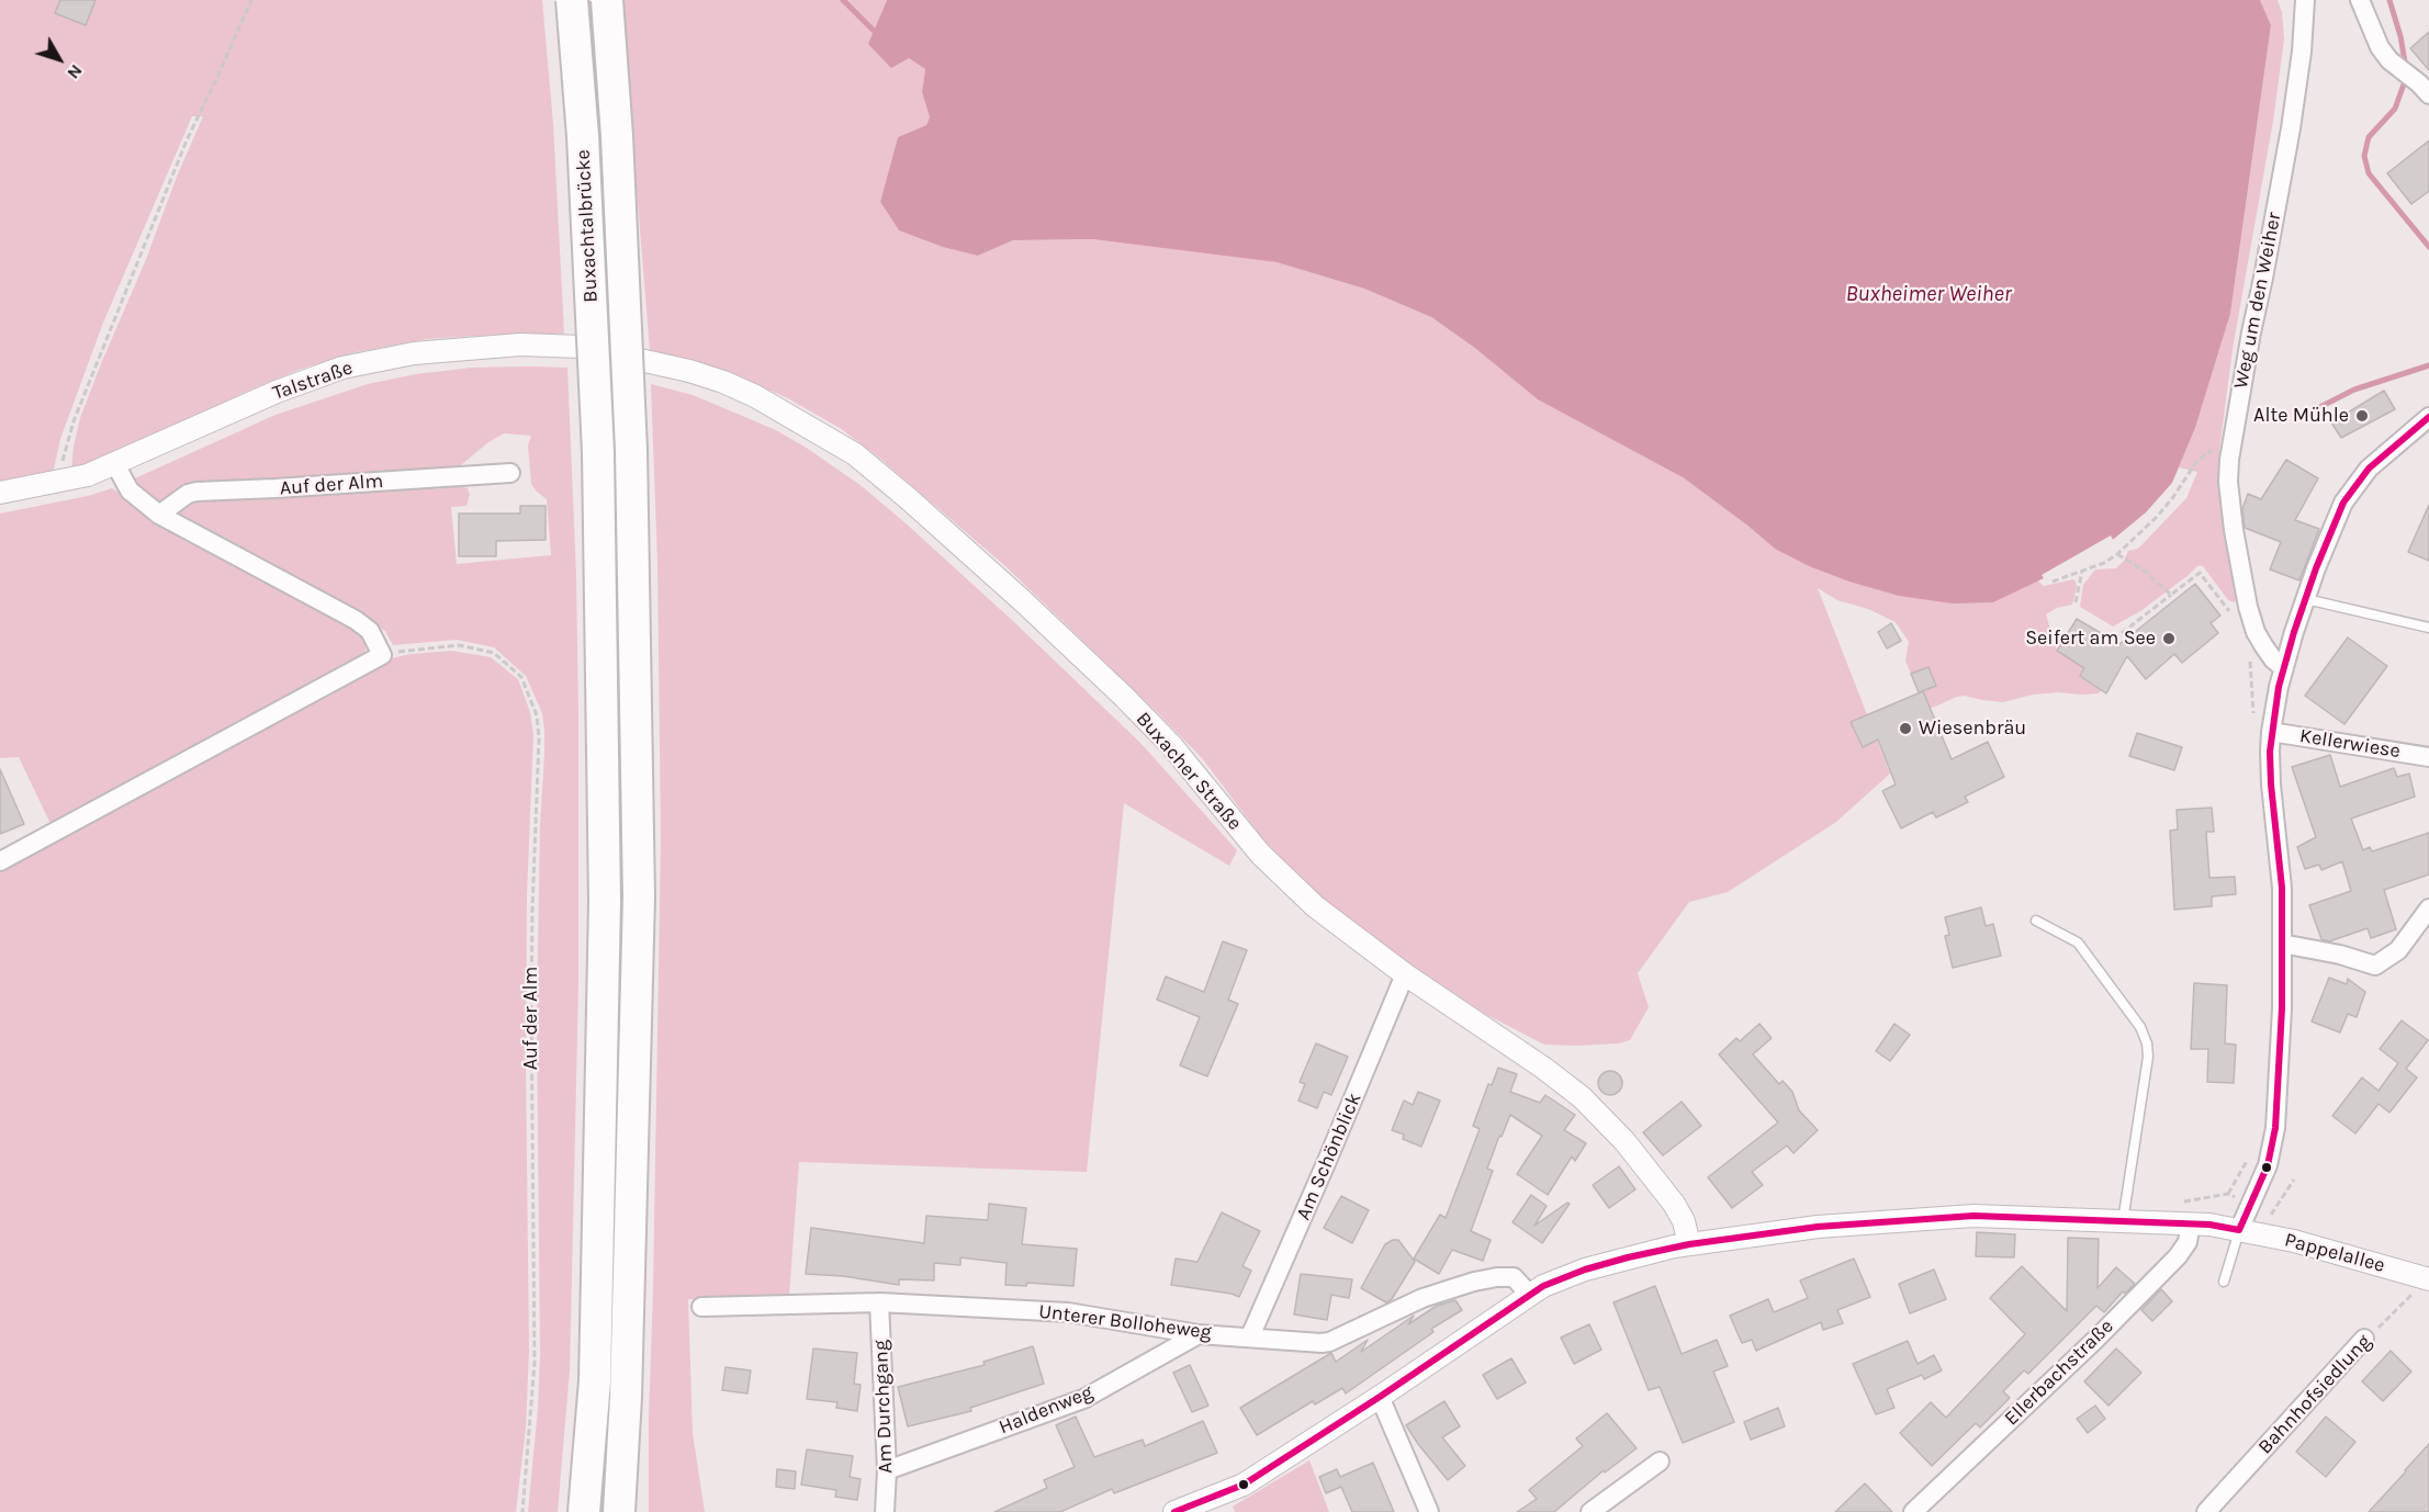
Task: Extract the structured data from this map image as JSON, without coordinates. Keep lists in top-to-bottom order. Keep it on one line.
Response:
{"streets":{"highway":["Buxachtalbrücke"],"street":["Weg um den Weiher","Talstraße","Auf der Alm","Kellerwiese","Buxacher Straße","Am Schönblick","Pappelallee","Unterer Bolloheweg","Ellerbachstraße","Bahnhofsiedlung","Am Durchgang","Haldenweg"]},"crossings":[["Talstraße","Buxacher Straße"],["Buxacher Straße","Am Schönblick"],["Buxacher Straße","Pappelallee"],["Am Schönblick","Unterer Bolloheweg"],["Pappelallee","Unterer Bolloheweg"],["Pappelallee","Ellerbachstraße"],["Pappelallee","Bahnhofsiedlung"],["Unterer Bolloheweg","Am Durchgang"],["Unterer Bolloheweg","Haldenweg"],["Am Durchgang","Haldenweg"]],"water":["Buxheimer Weiher"],"places":["Alte Mühle","Seifert am See","Wiesenbräu"],"north":"bottom right"}
